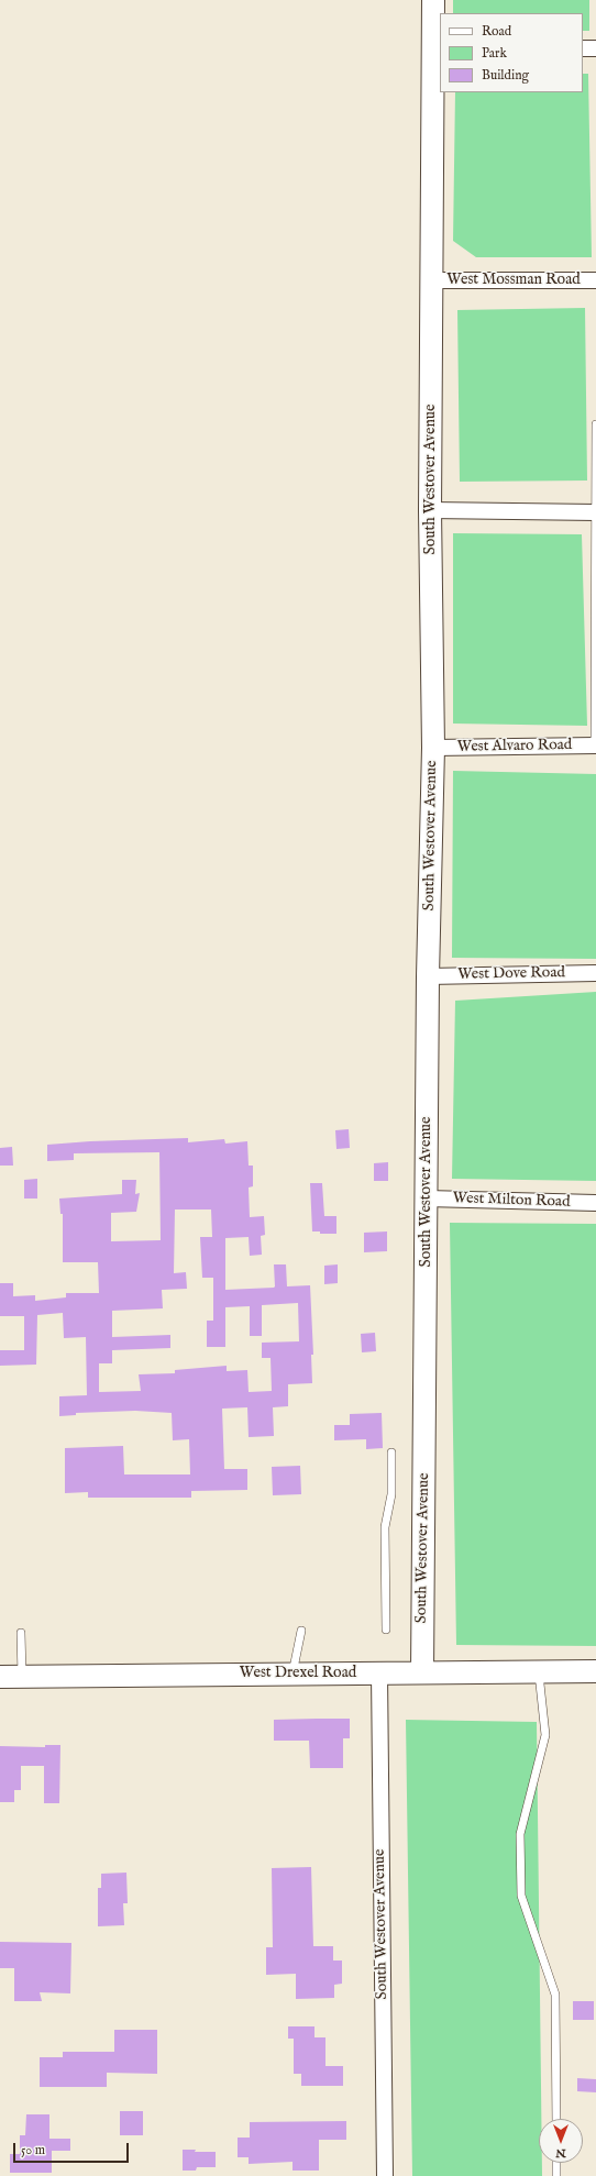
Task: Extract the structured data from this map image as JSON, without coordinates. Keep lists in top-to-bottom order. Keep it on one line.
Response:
{"streets":{"street":["West Mossman Road","South Westover Avenue","West Alvaro Road","West Dove Road","West Milton Road","West Drexel Road"]},"crossings":[["West Mossman Road","South Westover Avenue"],["South Westover Avenue","West Alvaro Road"],["South Westover Avenue","West Dove Road"],["South Westover Avenue","West Milton Road"],["South Westover Avenue","West Drexel Road"]],"legend":["Road","Park","Building"],"scale_bar":"50 m","north":"bottom"}
